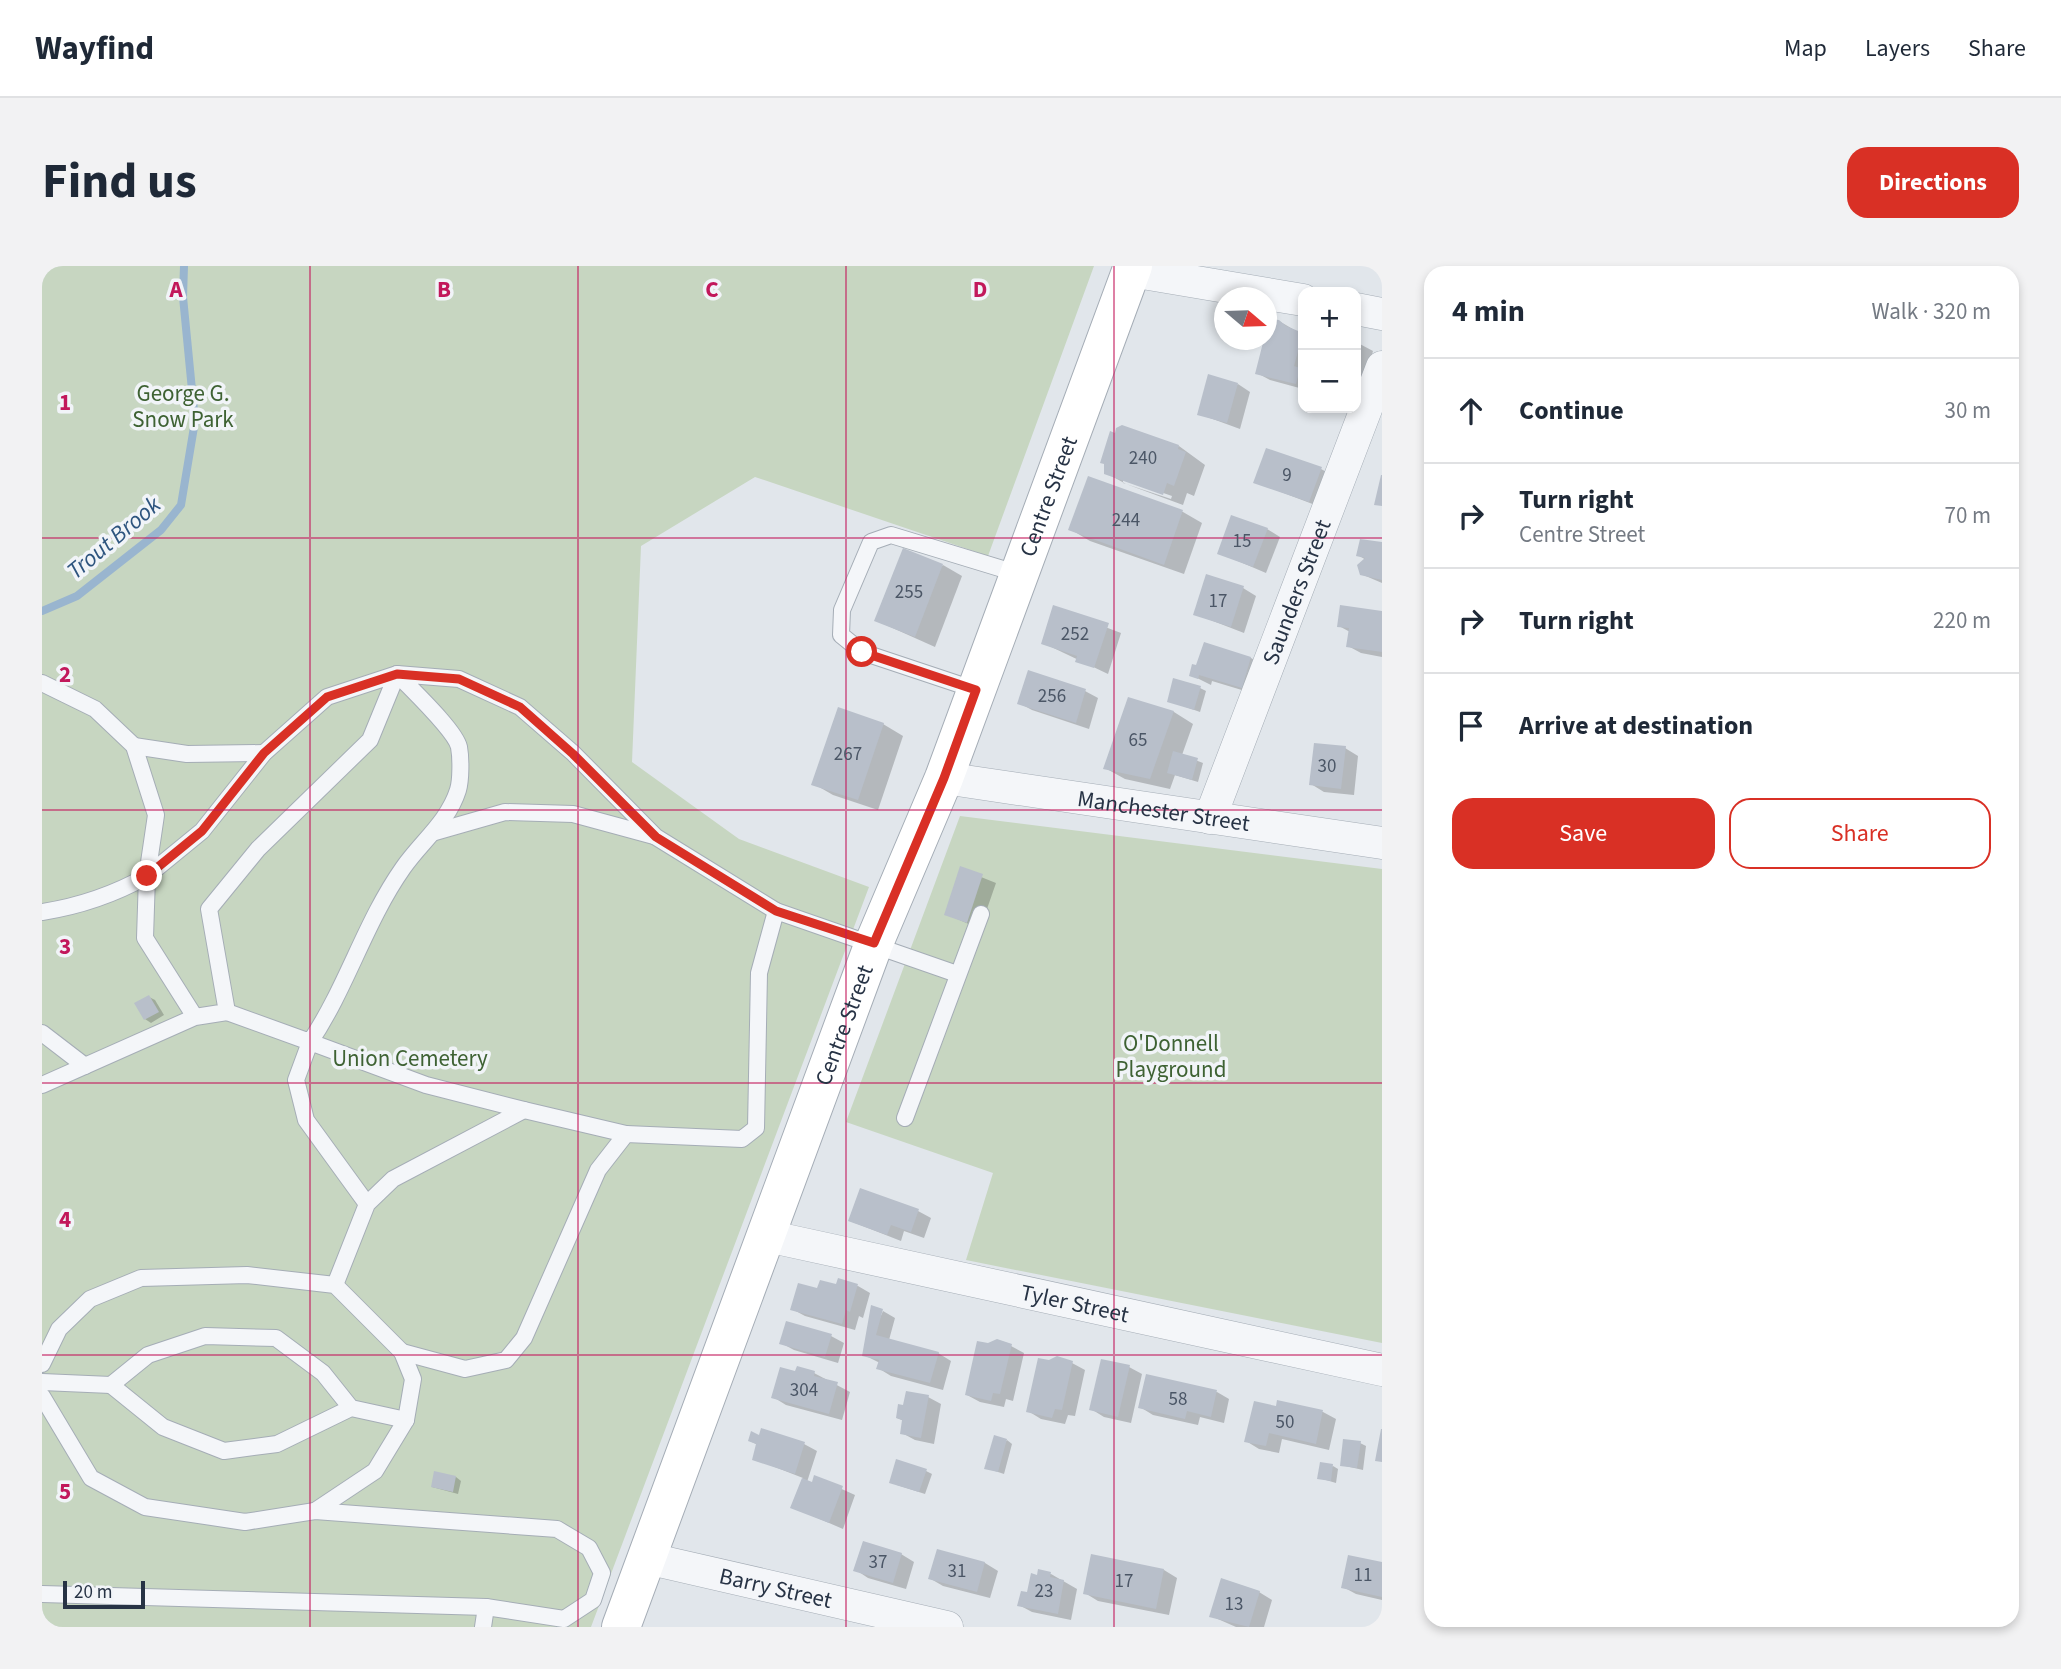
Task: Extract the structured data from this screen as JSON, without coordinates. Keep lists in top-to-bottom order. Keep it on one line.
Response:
{"streets":{"main road":["Centre Street"],"street":["Saunders Street","Manchester Street","Tyler Street","Barry Street"]},"crossings":[["Centre Street","Manchester Street"],["Centre Street","Tyler Street"],["Centre Street","Barry Street"],["Saunders Street","Manchester Street"]],"water":["Trout Brook"],"parks":["George G. Snow Park","O'Donnell Playground","Union Cemetery"],"house_numbers":["240","9","244","15","255","17","252","256","65","267","30","304","58","50","37","31","11","17","23","13"],"scale_bar":"20 m","north":"right","page":{"header":"Wayfind","nav":["Map","Layers","Share"],"title":"Find us","buttons":["Directions",["Save","Share"]],"heading":["4 min","Walk · 320 m"],"map_buttons":["+","−"],"list":[["Continue","30 m"],["Turn right","Centre Street","70 m"],["Turn right","220 m"],"Arrive at destination"],"scale":"20 m"},"grid":{"columns":["A","B","C","D"],"rows":["1","2","3","4","5"]}}
